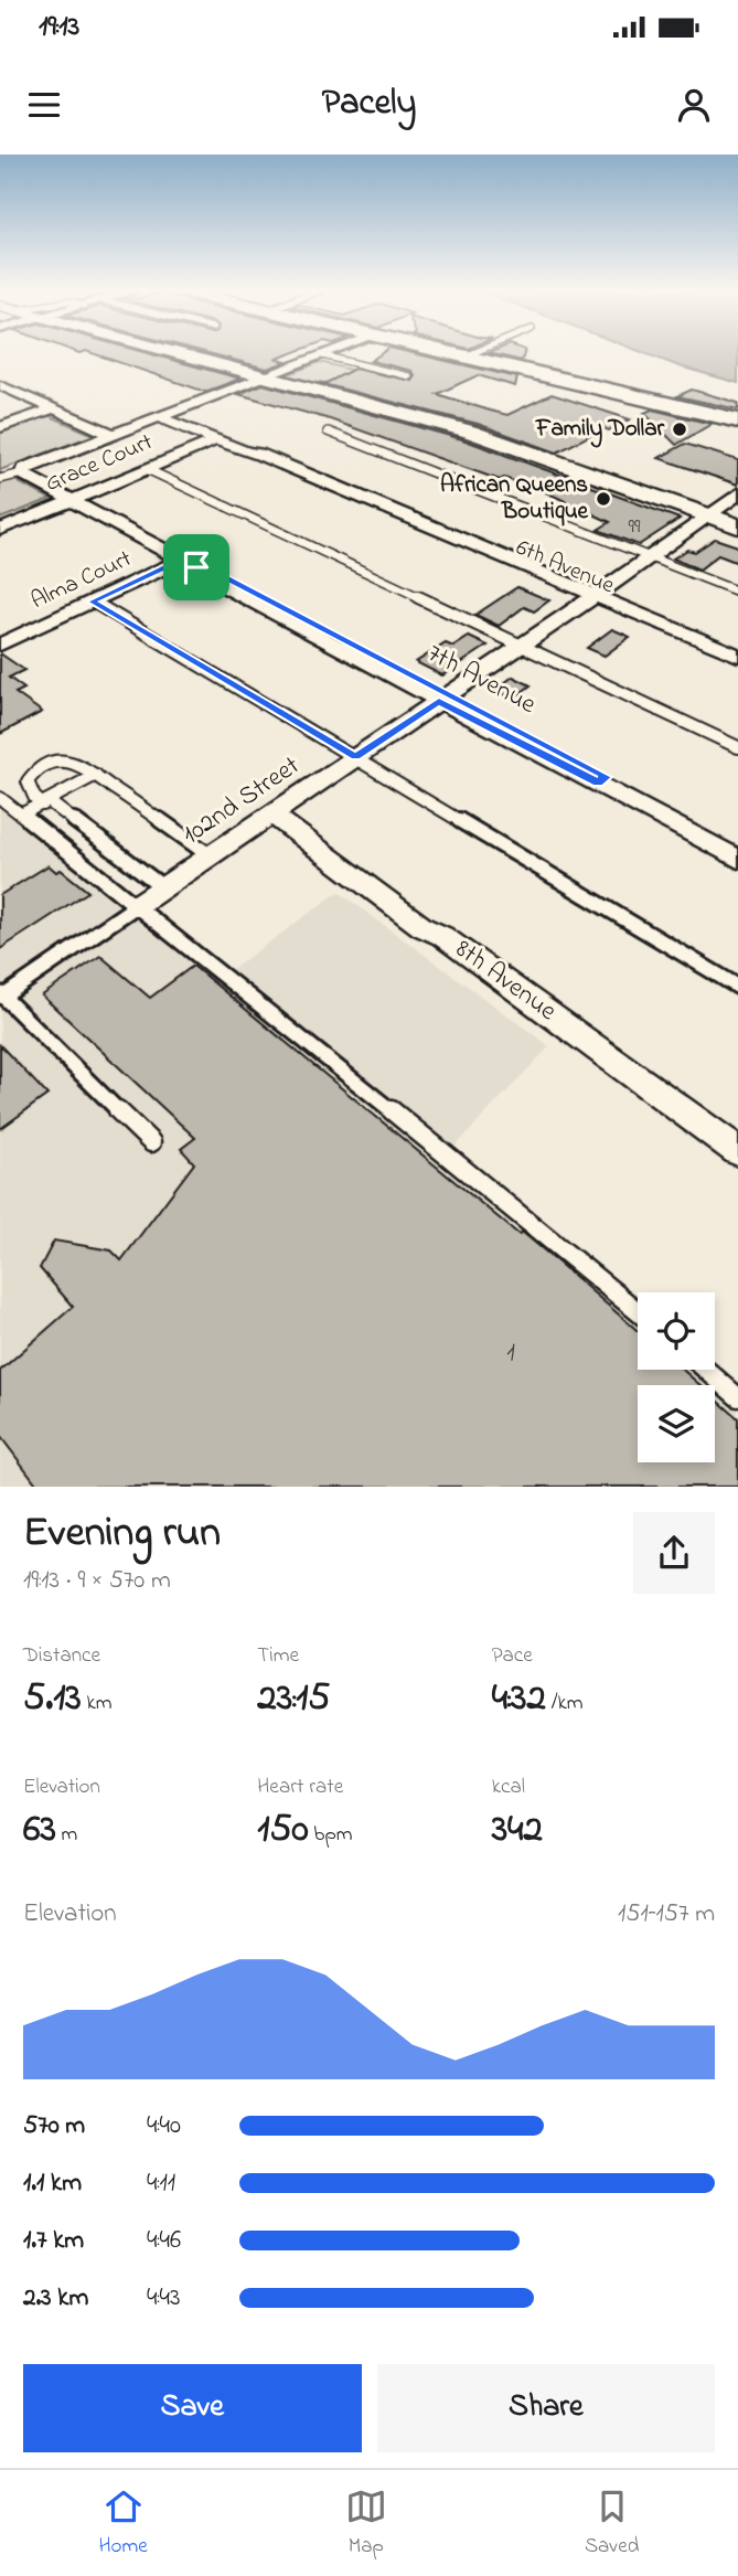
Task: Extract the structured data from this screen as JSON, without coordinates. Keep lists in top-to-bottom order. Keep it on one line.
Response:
{"streets":{"street":["Grace Court","6th Avenue","Alma Court","7th Avenue","102nd Street","8th Avenue"]},"crossings":[["Grace Court","6th Avenue"],["Grace Court","7th Avenue"],["6th Avenue","102nd Street"],["Alma Court","7th Avenue"],["7th Avenue","102nd Street"],["102nd Street","8th Avenue"]],"places":["Family Dollar","African Queens Boutique"],"house_numbers":["99","1"],"page":{"status":"19:13","header":"Pacely","heading":["Evening run","19:13 · 9 × 570 m"],"stats":[["Distance","5.13 km"],["Time","23:15"],["Pace","4:32 /km"],["Elevation","63 m"],["Heart rate","150 bpm"],["kcal","342"]],"chart":["Elevation","151–157 m"],"list":[{"name":"570 m","note":"4:40"},{"name":"1.1 km","note":"4:11"},{"name":"1.7 km","note":"4:46"},{"name":"2.3 km","note":"4:43"}],"buttons":["Save","Share"],"tabs":["Home","Map","Saved"]}}
